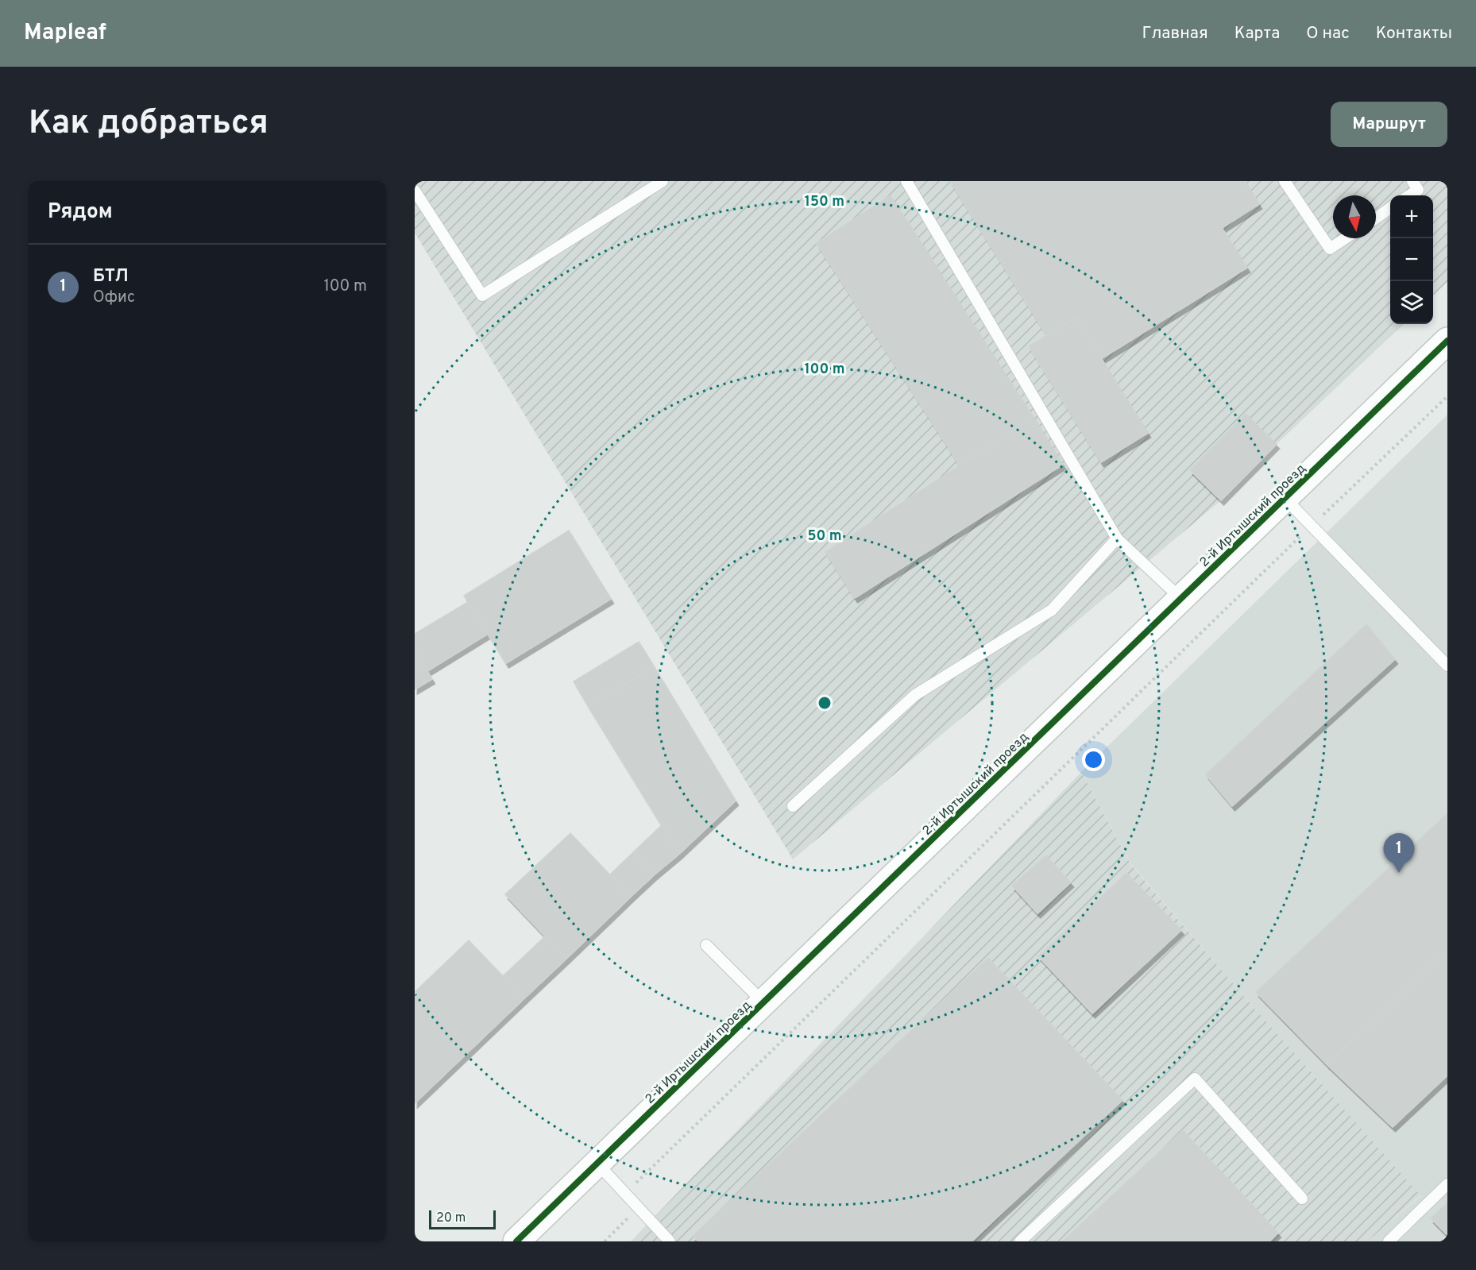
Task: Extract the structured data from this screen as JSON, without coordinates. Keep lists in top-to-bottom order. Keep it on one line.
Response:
{"streets":{"street":["2-й Иртышский проезд"]},"scale_bar":"20 m","north":"bottom","page":{"header":"Mapleaf","nav":["Главная","Карта","О нас","Контакты"],"buttons":"Маршрут","title":"Как добраться","heading":"Рядом","map_buttons":["+","−"],"list":[{"mark":"1","name":"БТЛ","note":"Офис","value":"100 m"}],"pins":"1","scale":"20 m"},"rings":["150 m","100 m","50 m"]}
